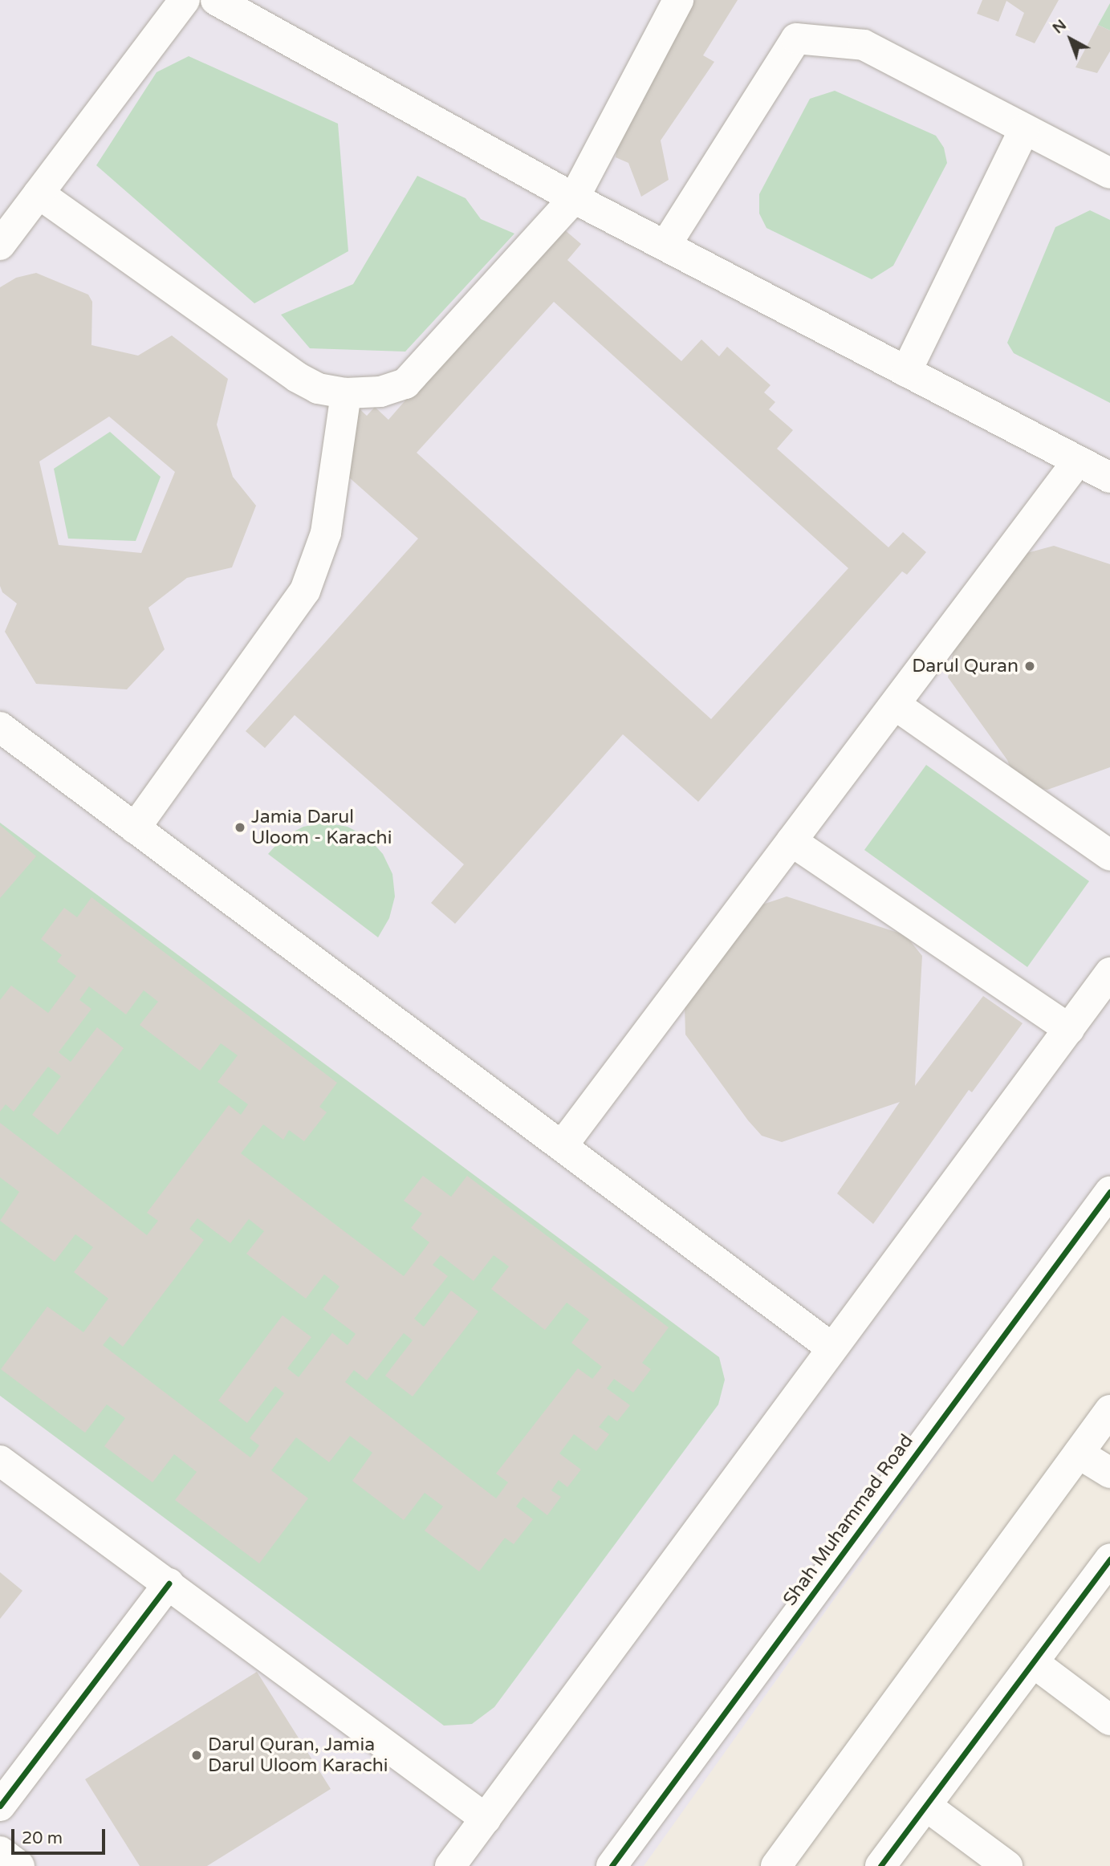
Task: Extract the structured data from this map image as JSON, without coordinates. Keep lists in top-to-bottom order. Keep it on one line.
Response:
{"streets":{"street":["Shah Muhammad Road"]},"places":["Darul Quran","Jamia Darul Uloom - Karachi","Darul Quran, Jamia Darul Uloom Karachi"],"scale_bar":"20 m","north":"top left"}
